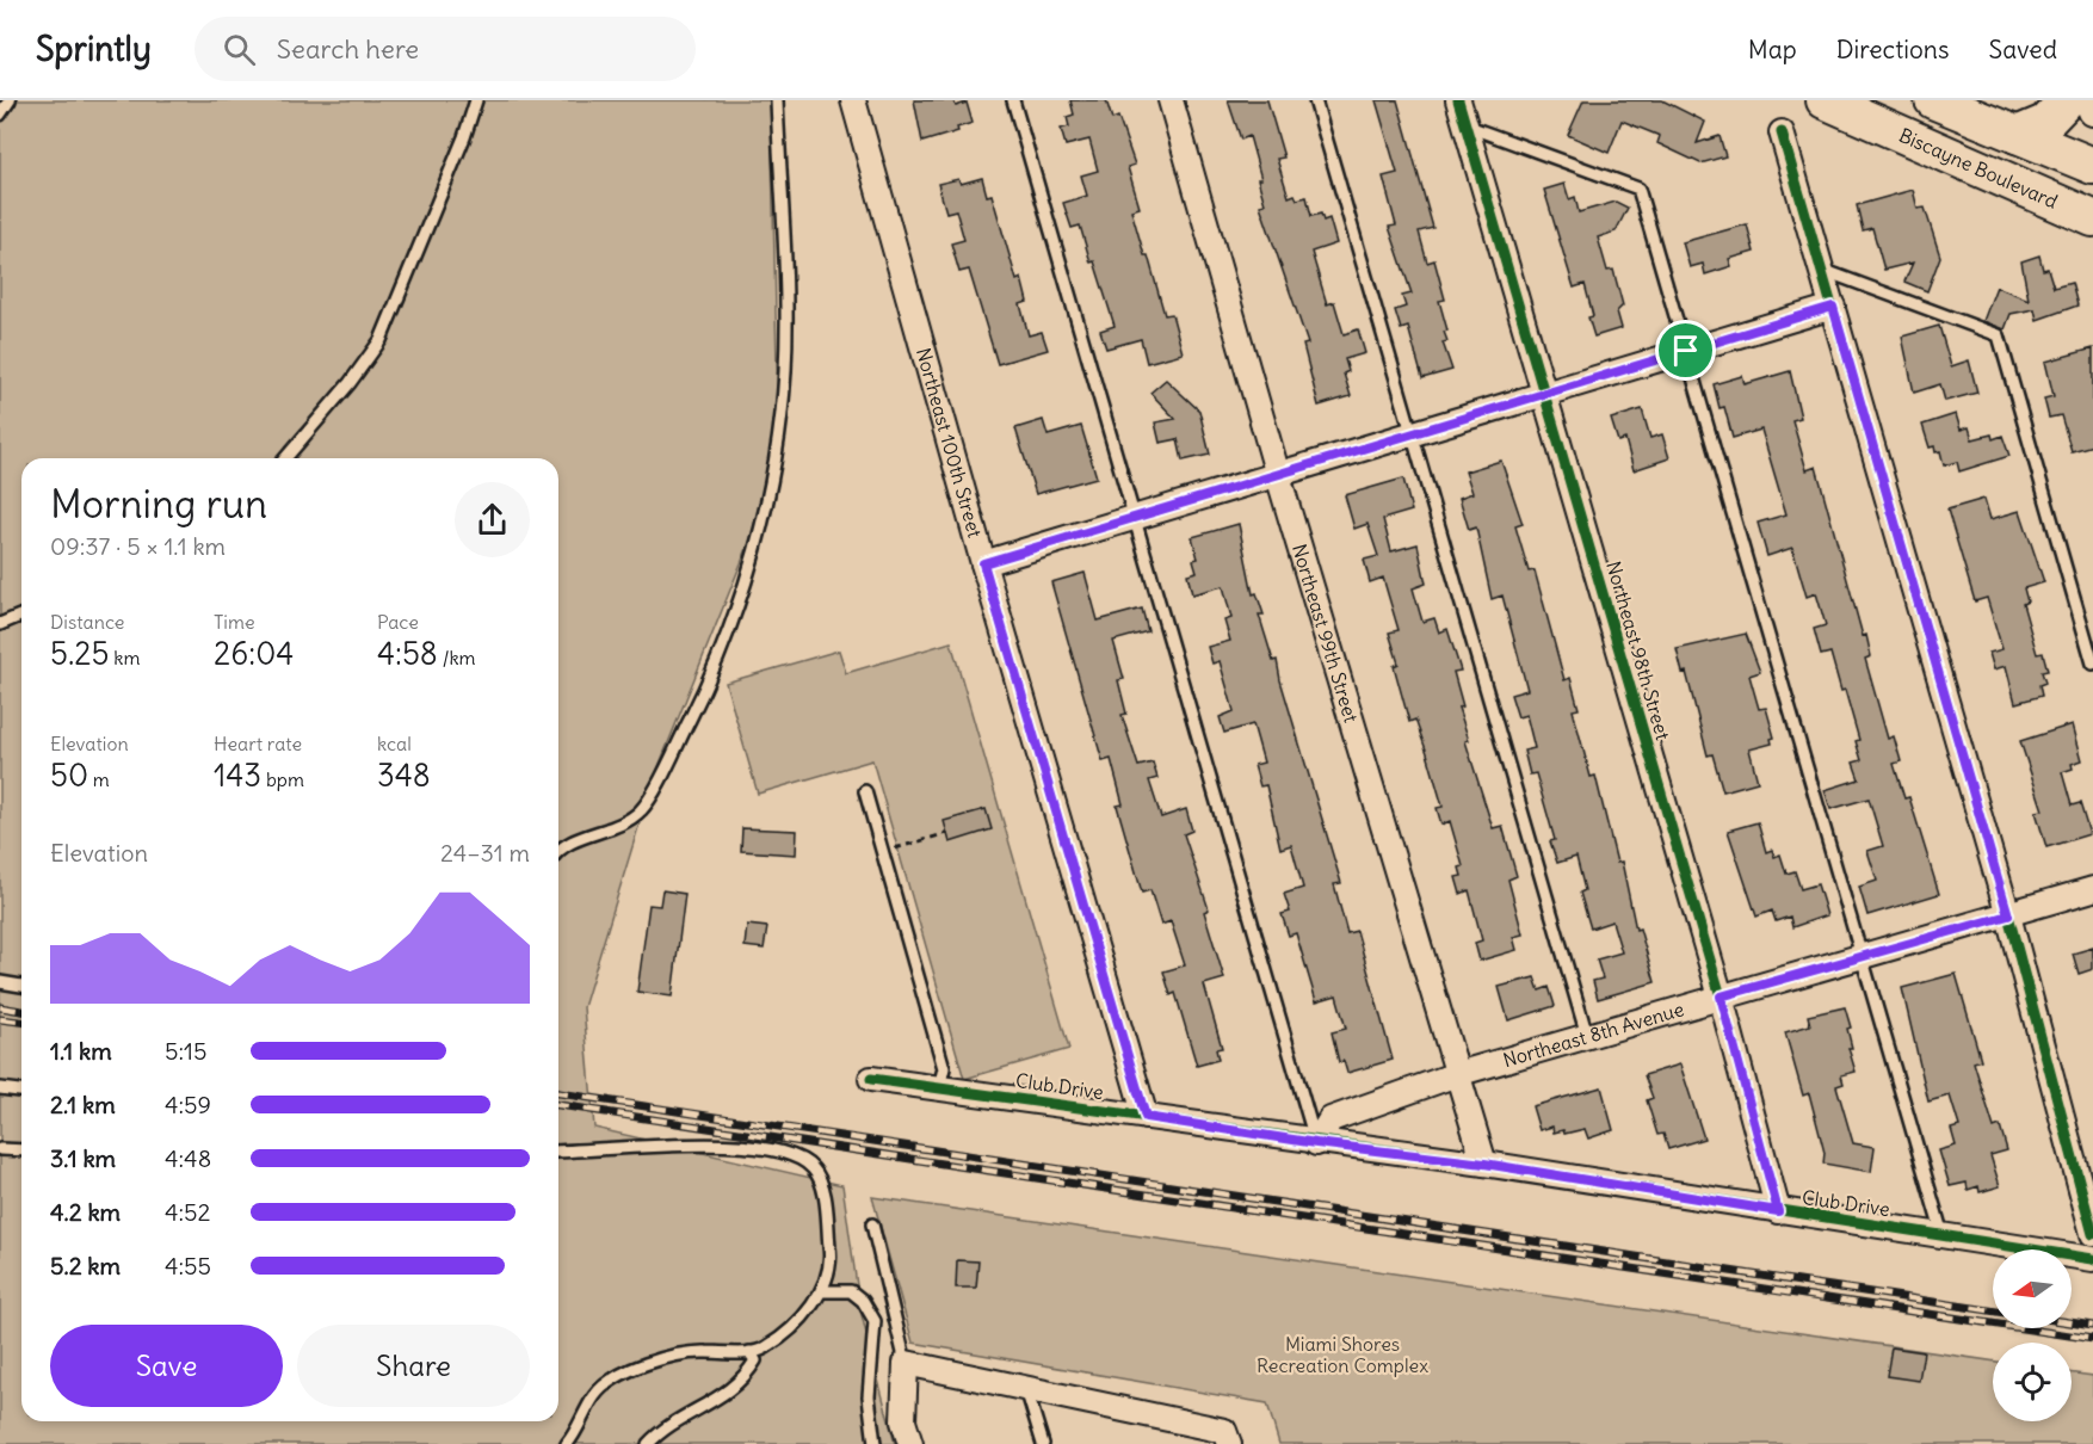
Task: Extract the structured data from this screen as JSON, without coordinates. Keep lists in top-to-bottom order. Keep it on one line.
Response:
{"streets":{"main road":["Biscayne Boulevard"],"street":["Northeast 100th Street","Northeast 99th Street","Northeast 98th Street","Northeast 8th Avenue","Club Drive"]},"crossings":[["Northeast 100th Street","Club Drive"],["Northeast 99th Street","Northeast 8th Avenue"],["Northeast 99th Street","Club Drive"],["Northeast 98th Street","Northeast 8th Avenue"],["Northeast 98th Street","Club Drive"],["Northeast 8th Avenue","Club Drive"]],"parks":["Miami Shores Recreation Complex"],"north":"left","page":{"header":"Sprintly","search":"Search here","nav":["Map","Directions","Saved"],"heading":["Morning run","09:37 · 5 × 1.1 km"],"stats":[["Distance","5.25 km"],["Time","26:04"],["Pace","4:58 /km"],["Elevation","50 m"],["Heart rate","143 bpm"],["kcal","348"]],"chart":["Elevation","24–31 m"],"list":[{"name":"1.1 km","note":"5:15"},{"name":"2.1 km","note":"4:59"},{"name":"3.1 km","note":"4:48"},{"name":"4.2 km","note":"4:52"},{"name":"5.2 km","note":"4:55"}],"buttons":["Save","Share"]}}
